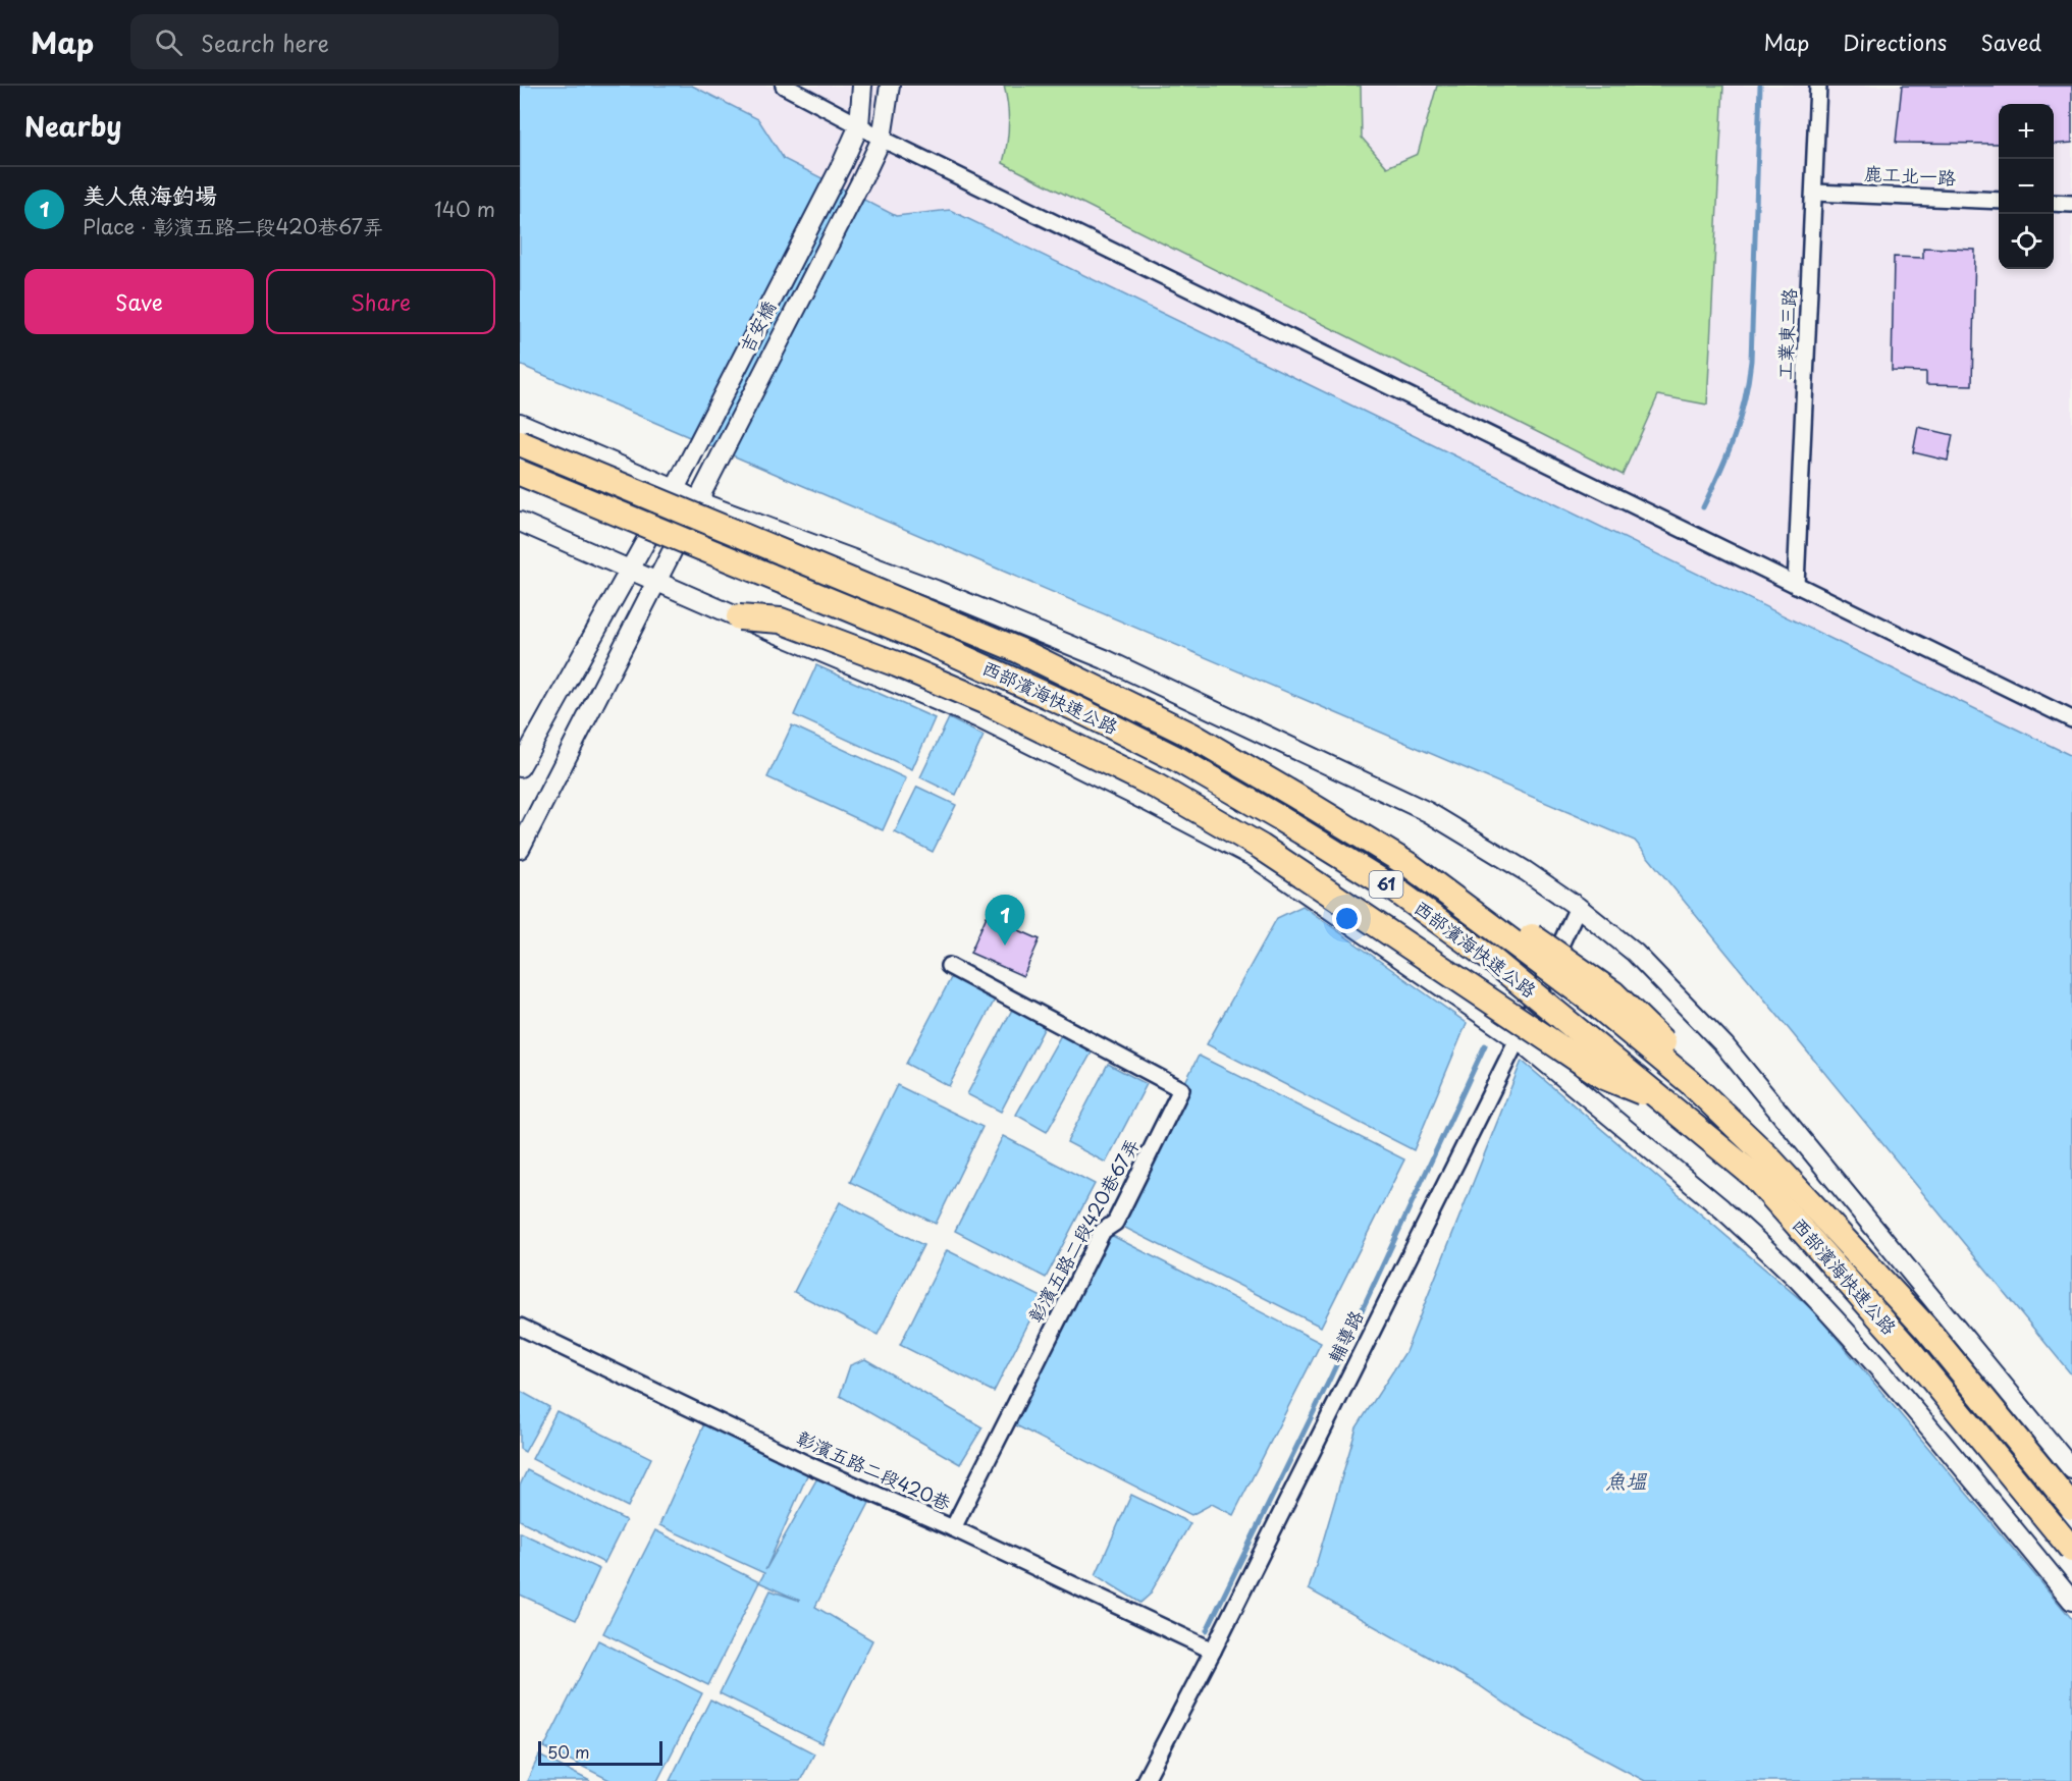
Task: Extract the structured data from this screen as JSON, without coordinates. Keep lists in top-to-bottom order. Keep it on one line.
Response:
{"streets":{"highway":["西部濱海快速公路","61"],"street":["鹿工北一路","吉安橋","工業東三路","彰濱五路二段420巷67弄","輔導路","彰濱五路二段420巷"]},"crossings":[["鹿工北一路","工業東三路"],["彰濱五路二段420巷67弄","彰濱五路二段420巷"],["輔導路","彰濱五路二段420巷"]],"water":["魚塭"],"scale_bar":"50 m","page":{"header":"Map","search":"Search here","nav":["Map","Directions","Saved"],"heading":"Nearby","map_buttons":["+","−"],"list":[{"mark":"1","name":"美人魚海釣場","note":"Place · 彰濱五路二段420巷67弄","value":"140 m"}],"buttons":["Save","Share"],"pins":"1","scale":"50 m"}}
